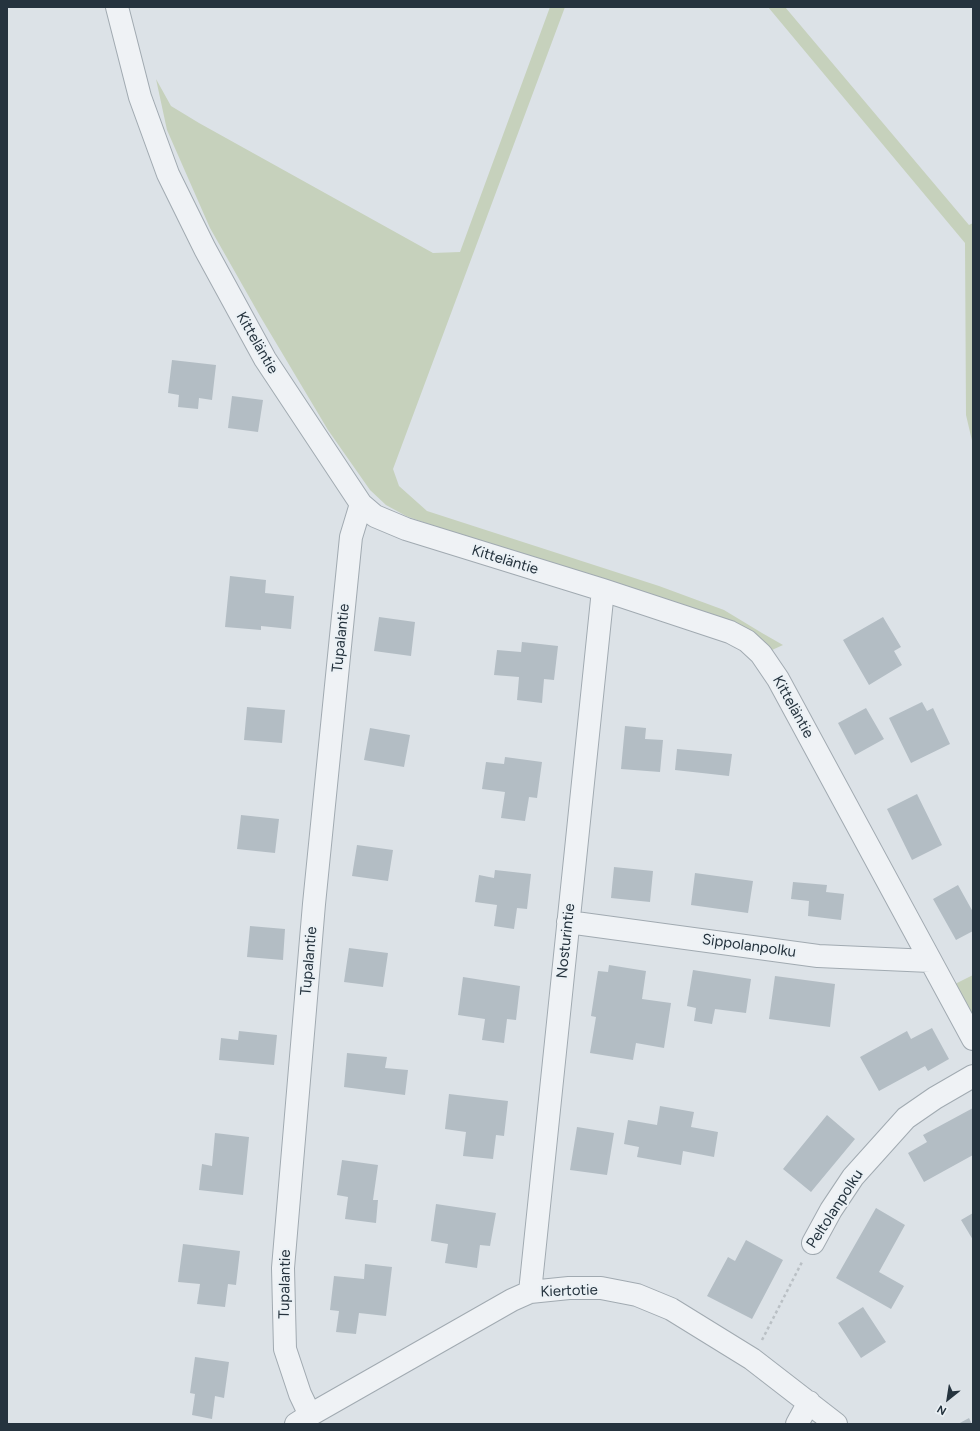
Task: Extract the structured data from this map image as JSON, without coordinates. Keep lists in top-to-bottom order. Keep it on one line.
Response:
{"streets":{"street":["Kitteläntie","Tupalantie","Nosturintie","Sippolanpolku","Peltolanpolku","Kiertotie"]},"crossings":[["Kitteläntie","Tupalantie"],["Kitteläntie","Nosturintie"],["Kitteläntie","Sippolanpolku"],["Tupalantie","Kiertotie"],["Nosturintie","Sippolanpolku"],["Nosturintie","Kiertotie"],["Peltolanpolku","Kiertotie"]],"north":"bottom left"}
